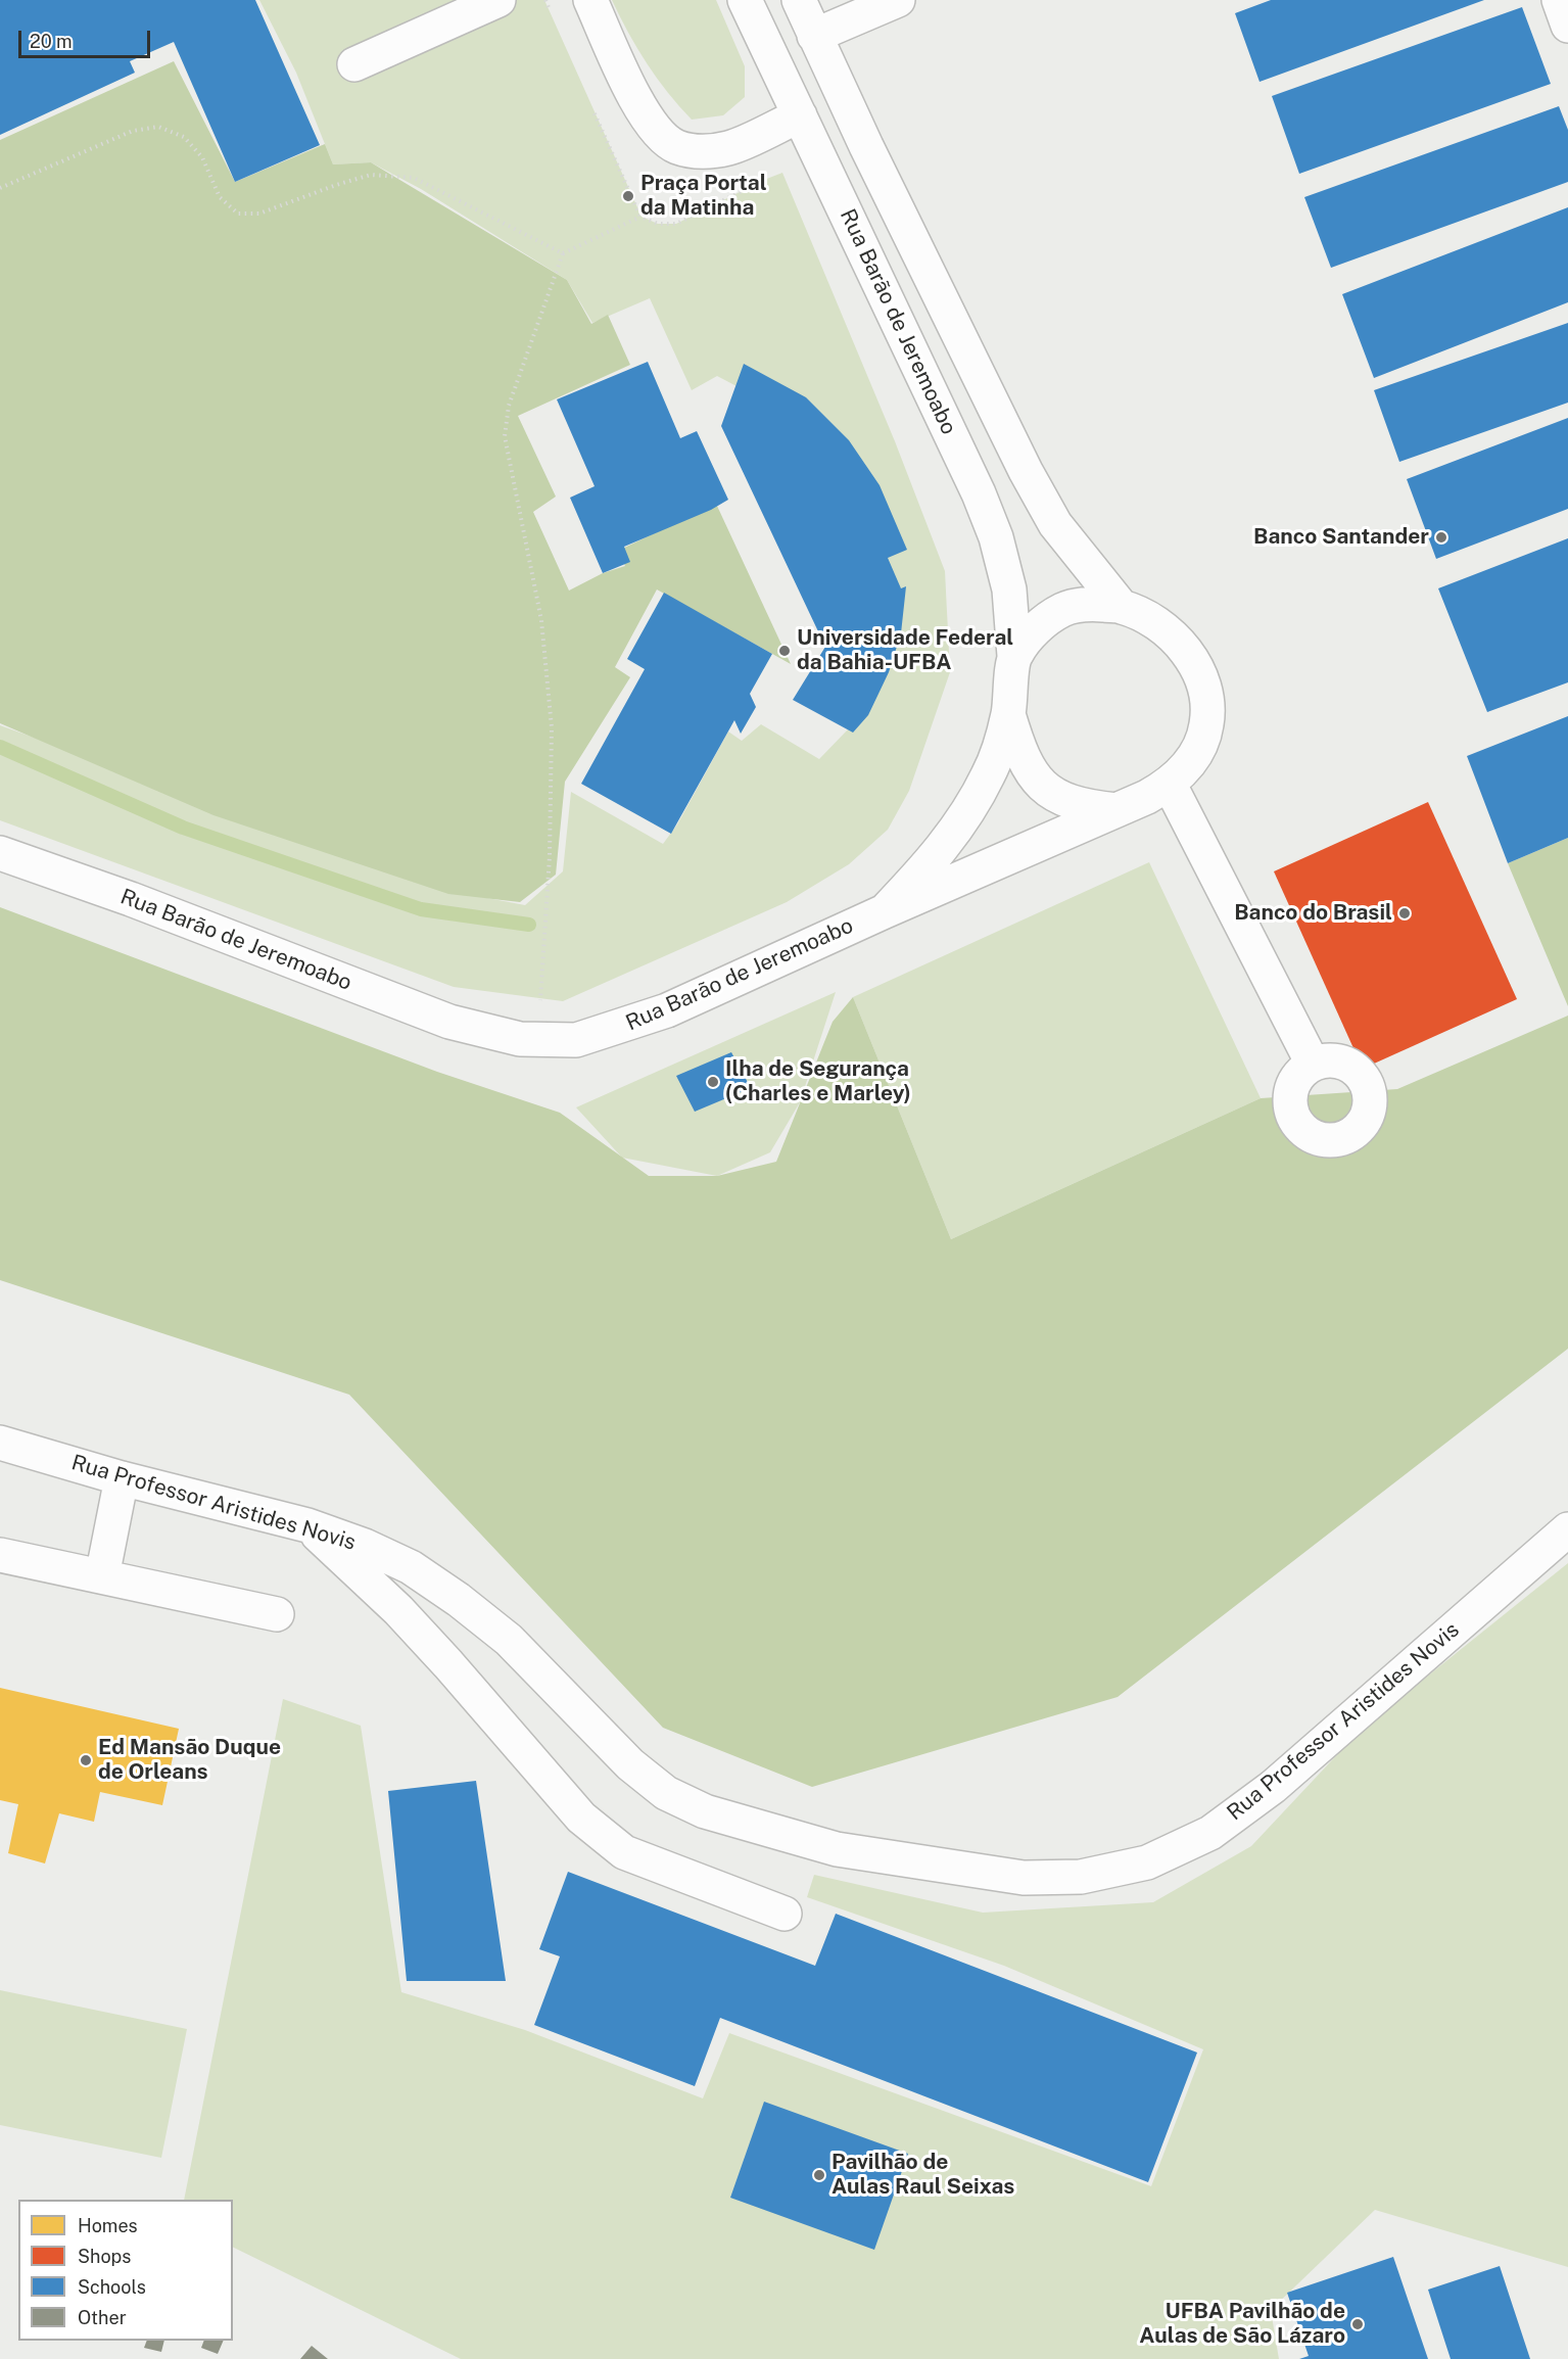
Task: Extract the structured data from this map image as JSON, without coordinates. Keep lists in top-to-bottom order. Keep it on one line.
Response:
{"streets":{"street":["Rua Barão de Jeremoabo","Rua Professor Aristides Novis"]},"places":["Praça Portal da Matinha","Banco Santander","Universidade Federal da Bahia-UFBA","Banco do Brasil","Ilha de Segurança (Charles e Marley)","Ed Mansão Duque de Orleans","Pavilhão de Aulas Raul Seixas","UFBA Pavilhão de Aulas de São Lázaro"],"legend":["Homes","Shops","Schools","Other"],"scale_bar":"20 m"}
